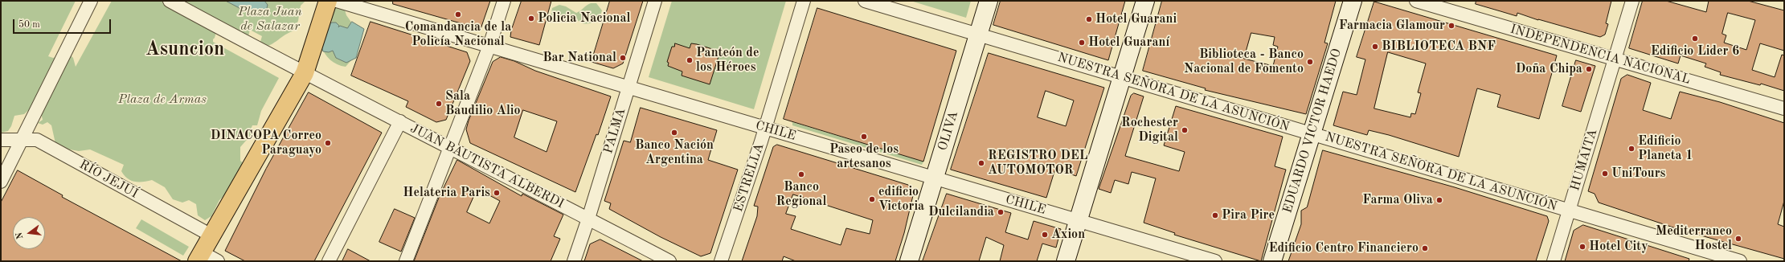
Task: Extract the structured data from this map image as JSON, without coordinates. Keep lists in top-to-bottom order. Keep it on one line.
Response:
{"streets":{"street":["INDEPENDENCIA NACIONAL","NUESTRA SEÑORA DE LA ASUNCIÓN","PALMA","CHILE","OLIVA","EDUARDO VICTOR HAEDO","HUMAITA","JUAN BAUTISTA ALBERDI","ESTRELLA","RÍO JEJUÍ"]},"crossings":[["INDEPENDENCIA NACIONAL","HUMAITA"],["NUESTRA SEÑORA DE LA ASUNCIÓN","OLIVA"],["NUESTRA SEÑORA DE LA ASUNCIÓN","EDUARDO VICTOR HAEDO"],["NUESTRA SEÑORA DE LA ASUNCIÓN","HUMAITA"],["PALMA","CHILE"],["PALMA","JUAN BAUTISTA ALBERDI"],["CHILE","OLIVA"],["CHILE","ESTRELLA"]],"districts":["Asuncion"],"parks":["Plaza Juan de Salazar","Plaza de Armas"],"places":["Comandancia de la Policía Nacional","Policia Nacional","Hotel Guarani","Farmacia Glamour","Edificio Lider 6","Hotel Guaraní","BIBLIOTECA BNF","Bar National","Panteón de los Héroes","Biblioteca - Banco Nacional de Fomento","Doña Chipa","Sala Baudilio Alio","Rochester Digital","Banco Nación Argentina","Paseo de los artesanos","DINACOPA Correo Paraguayo","Edificio Planeta 1","REGISTRO DEL AUTOMOTOR","UniTours","Banco Regional","Helateria Paris","edificio Victoria","Farma Oliva","Dulcilandia","Pira Pire","Axion","Mediterraneo Hostel","Hotel City","Ediﬁcio Centro Financiero"],"scale_bar":"50 m","north":"left"}
